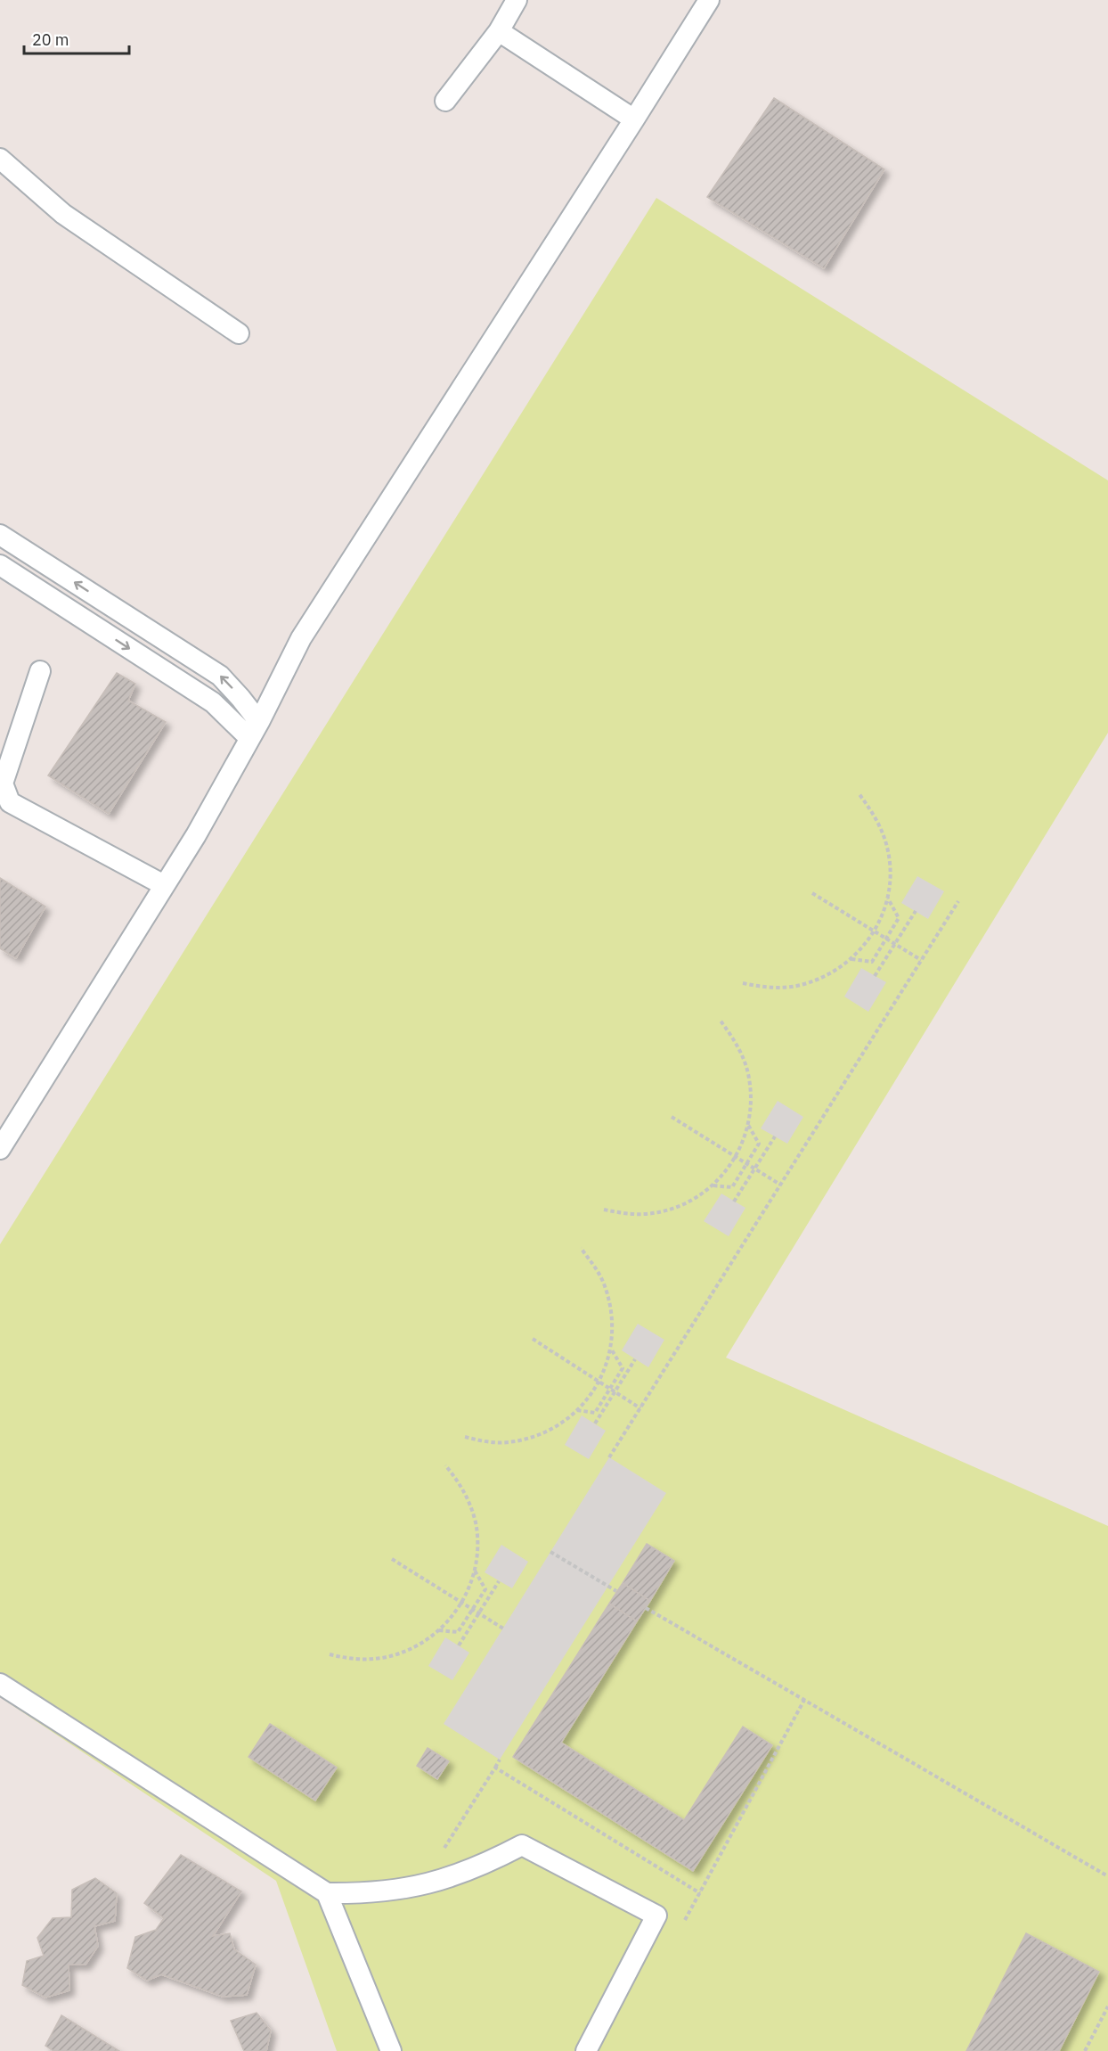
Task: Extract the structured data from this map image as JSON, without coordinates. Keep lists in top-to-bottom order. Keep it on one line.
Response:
{"scale_bar":"20 m"}
